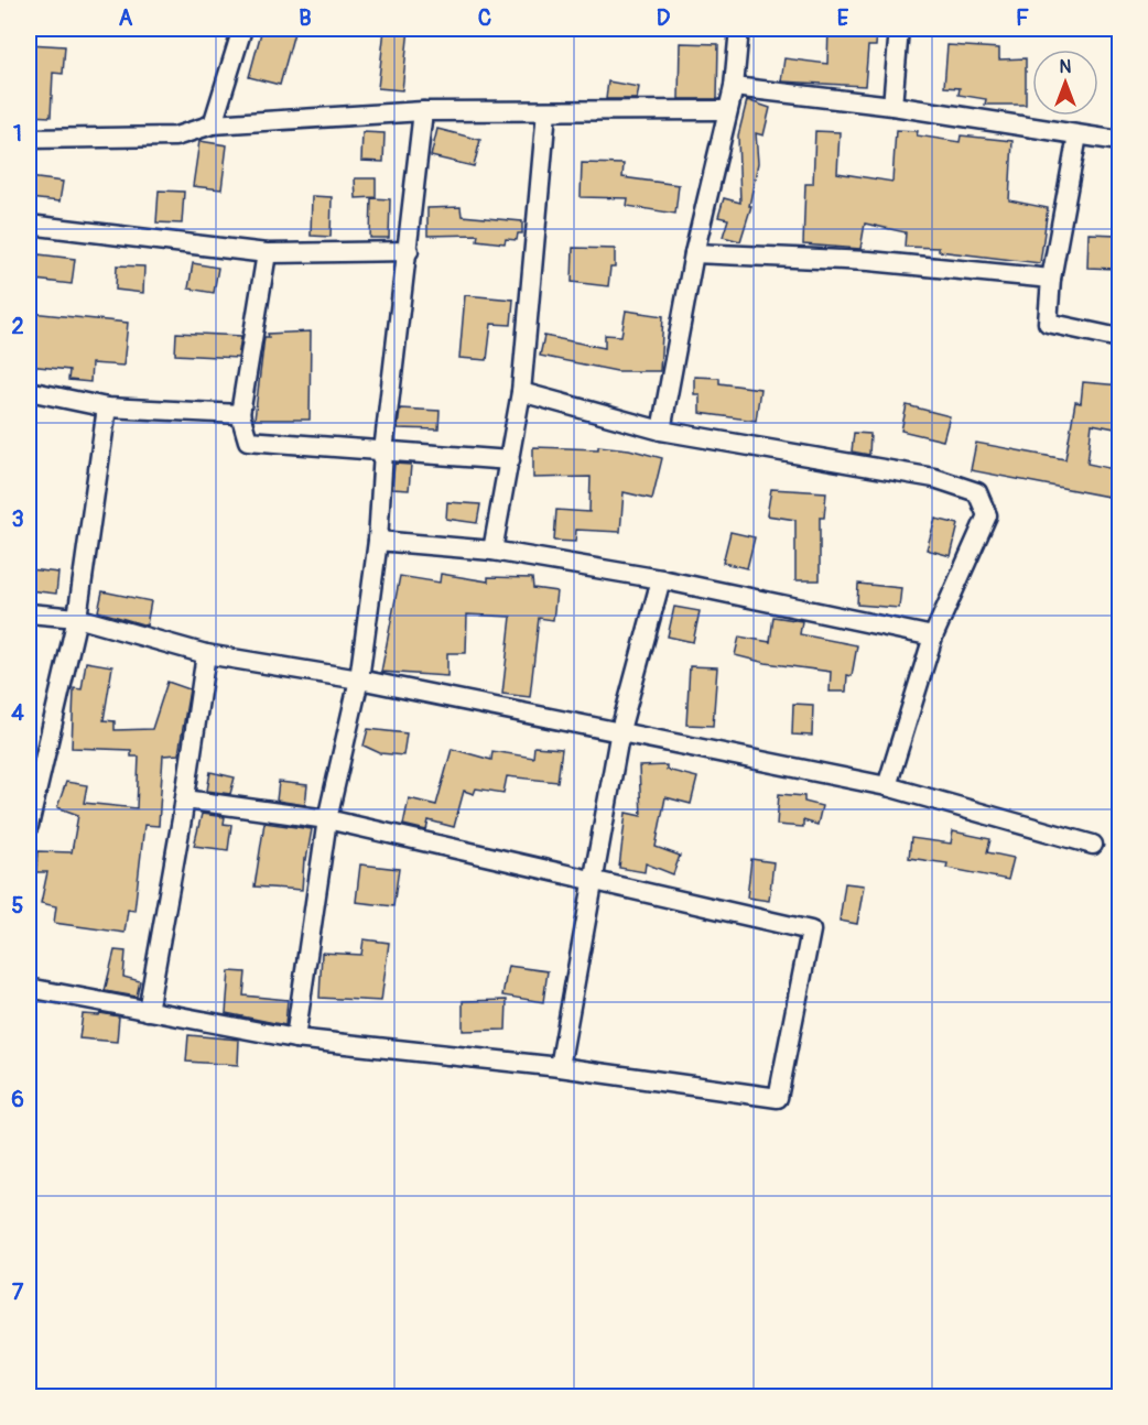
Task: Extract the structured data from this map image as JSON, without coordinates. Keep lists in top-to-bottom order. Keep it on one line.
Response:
{"north":"top","grid":{"columns":["A","B","C","D","E","F"],"rows":["1","2","3","4","5","6","7"]}}
